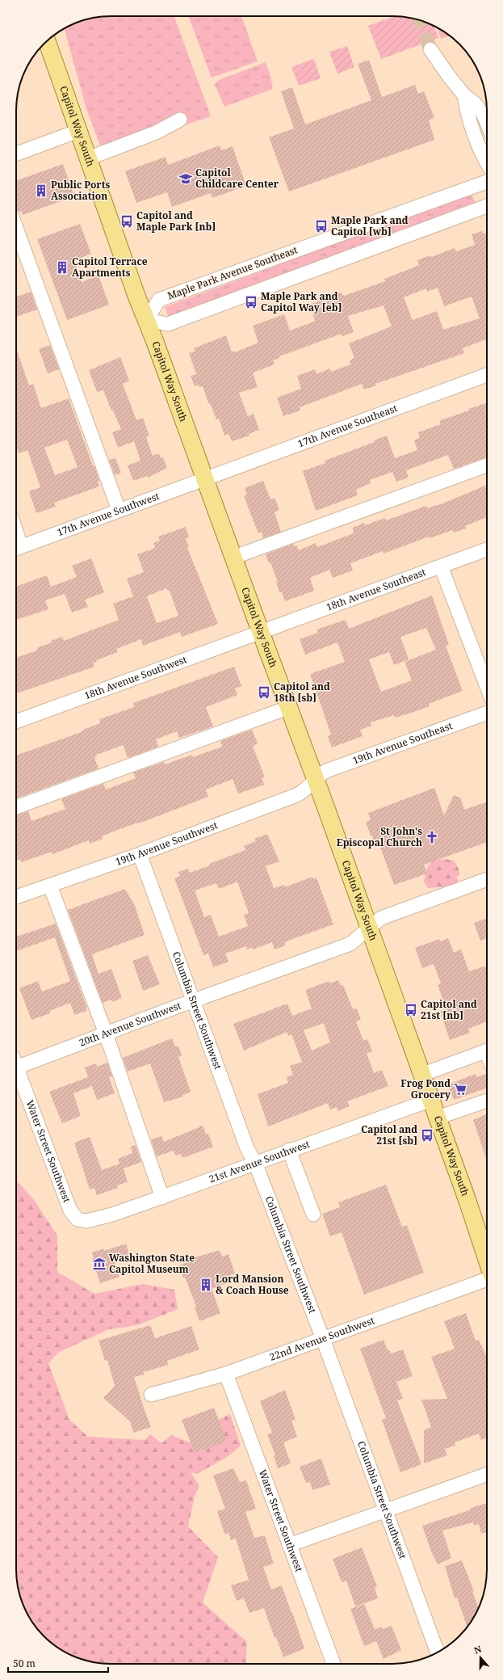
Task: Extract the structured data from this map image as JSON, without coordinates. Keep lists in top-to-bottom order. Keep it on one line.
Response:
{"streets":{"main road":["Capitol Way South"],"street":["Maple Park Avenue Southeast","17th Avenue Southeast","17th Avenue Southwest","18th Avenue Southeast","18th Avenue Southwest","19th Avenue Southeast","19th Avenue Southwest","Columbia Street Southwest","20th Avenue Southwest","Water Street Southwest","21st Avenue Southwest","22nd Avenue Southwest"]},"crossings":[["Capitol Way South","Maple Park Avenue Southeast"],["Capitol Way South","17th Avenue Southeast"],["Capitol Way South","17th Avenue Southwest"],["Capitol Way South","18th Avenue Southeast"],["Capitol Way South","18th Avenue Southwest"],["Capitol Way South","19th Avenue Southeast"],["Capitol Way South","19th Avenue Southwest"],["Capitol Way South","20th Avenue Southwest"],["Capitol Way South","21st Avenue Southwest"],["17th Avenue Southeast","17th Avenue Southwest"],["18th Avenue Southeast","18th Avenue Southwest"],["19th Avenue Southeast","19th Avenue Southwest"],["19th Avenue Southwest","Columbia Street Southwest"],["Columbia Street Southwest","20th Avenue Southwest"],["Columbia Street Southwest","21st Avenue Southwest"],["Columbia Street Southwest","22nd Avenue Southwest"],["Water Street Southwest","21st Avenue Southwest"],["Water Street Southwest","22nd Avenue Southwest"]],"places":{"school or university":["Capitol Childcare Center"],"building":["Public Ports Association","Capitol Terrace Apartments","Lord Mansion & Coach House"],"bus stop":["Capitol and Maple Park [nb]","Maple Park and Capitol [wb]","Maple Park and Capitol Way [eb]","Capitol and 18th [sb]","Capitol and 21st [nb]","Capitol and 21st [sb]"],"church":["St John's Episcopal Church"],"supermarket":["Frog Pond Grocery"],"museum":["Washington State Capitol Museum"]},"scale_bar":"50 m","north":"top"}
